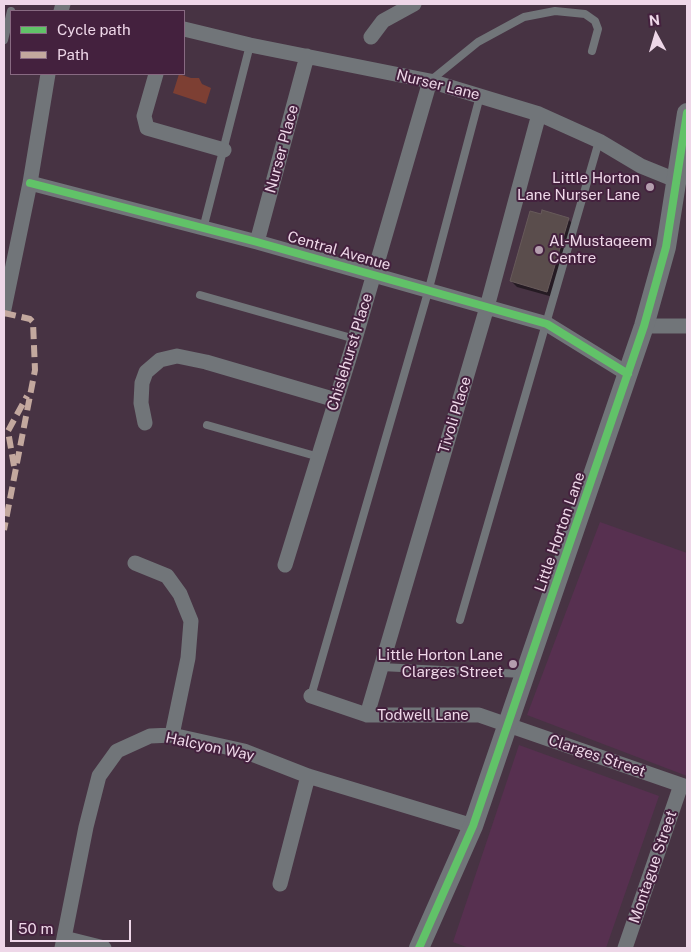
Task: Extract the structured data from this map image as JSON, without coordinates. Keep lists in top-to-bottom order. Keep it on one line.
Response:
{"streets":{"street":["Nurser Lane","Nurser Place","Central Avenue","Chislehurst Place","Tivoli Place","Little Horton Lane","Todwell Lane","Halcyon Way","Clarges Street","Montague Street"]},"crossings":[["Nurser Lane","Nurser Place"],["Nurser Lane","Chislehurst Place"],["Nurser Lane","Tivoli Place"],["Nurser Lane","Little Horton Lane"],["Nurser Place","Central Avenue"],["Central Avenue","Chislehurst Place"],["Central Avenue","Tivoli Place"],["Central Avenue","Little Horton Lane"],["Tivoli Place","Todwell Lane"],["Little Horton Lane","Todwell Lane"],["Little Horton Lane","Halcyon Way"],["Little Horton Lane","Clarges Street"],["Todwell Lane","Clarges Street"],["Clarges Street","Montague Street"]],"places":["Little Horton Lane Nurser Lane","Al-Mustaqeem Centre","Little Horton Lane Clarges Street"],"legend":["Cycle path","Path"],"scale_bar":"50 m","north":"top"}
